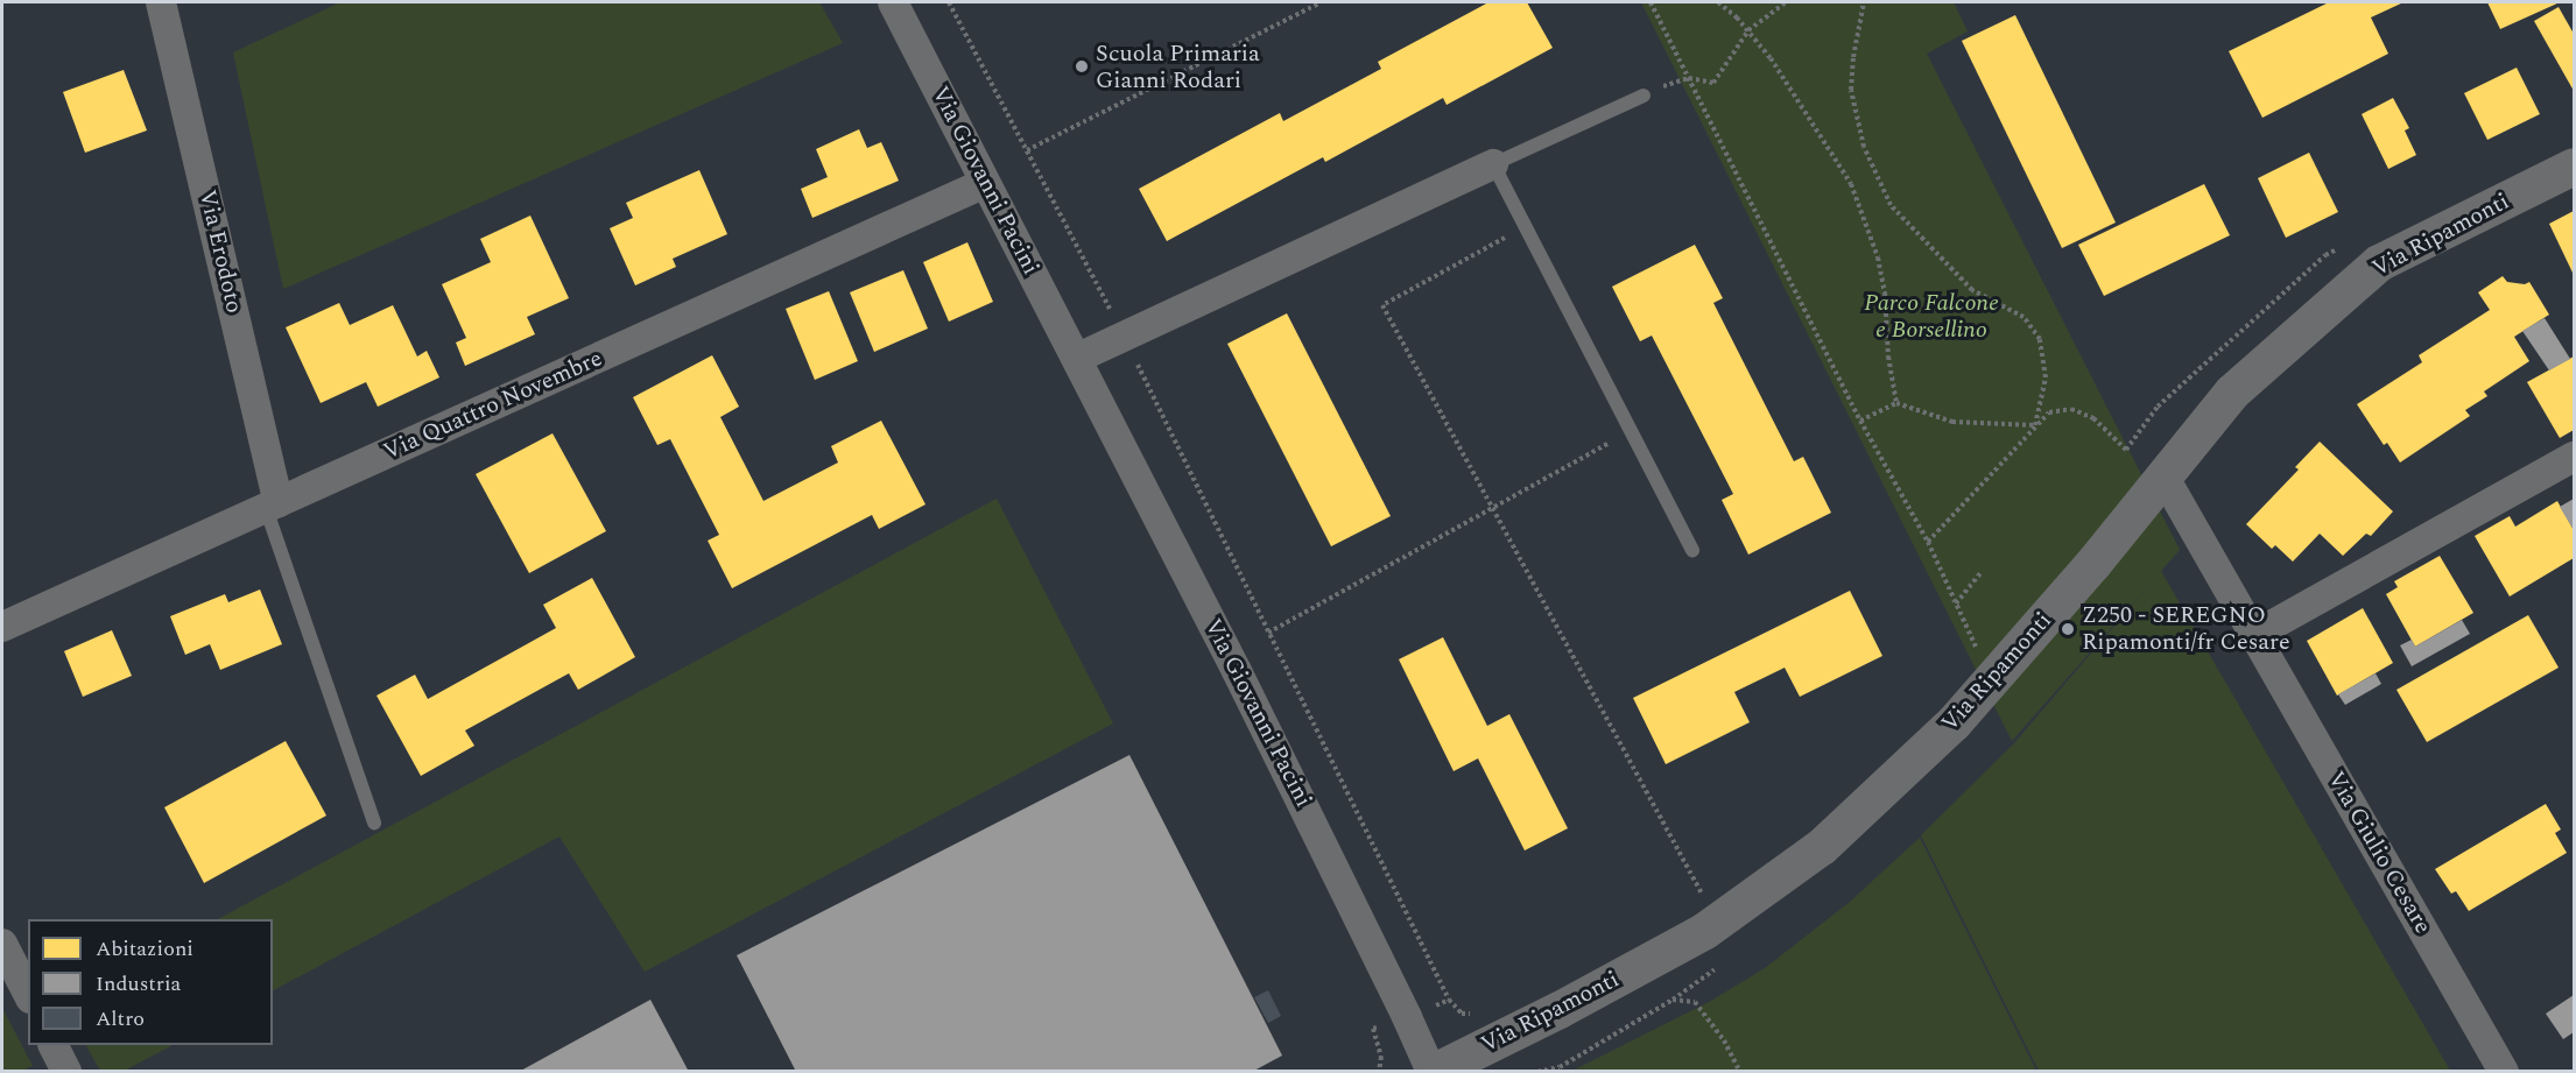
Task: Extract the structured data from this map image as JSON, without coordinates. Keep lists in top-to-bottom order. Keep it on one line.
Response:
{"streets":{"street":["Via Giovanni Pacini","Via Ripamonti","Via Erodoto","Via Quattro Novembre","Via Giulio Cesare"]},"crossings":[["Via Giovanni Pacini","Via Ripamonti"],["Via Giovanni Pacini","Via Quattro Novembre"],["Via Ripamonti","Via Giulio Cesare"],["Via Erodoto","Via Quattro Novembre"]],"parks":["Parco Falcone e Borsellino"],"places":["Scuola Primaria Gianni Rodari","Z250 - SEREGNO Ripamonti/fr Cesare"],"legend":["Abitazioni","Industria","Altro"]}
